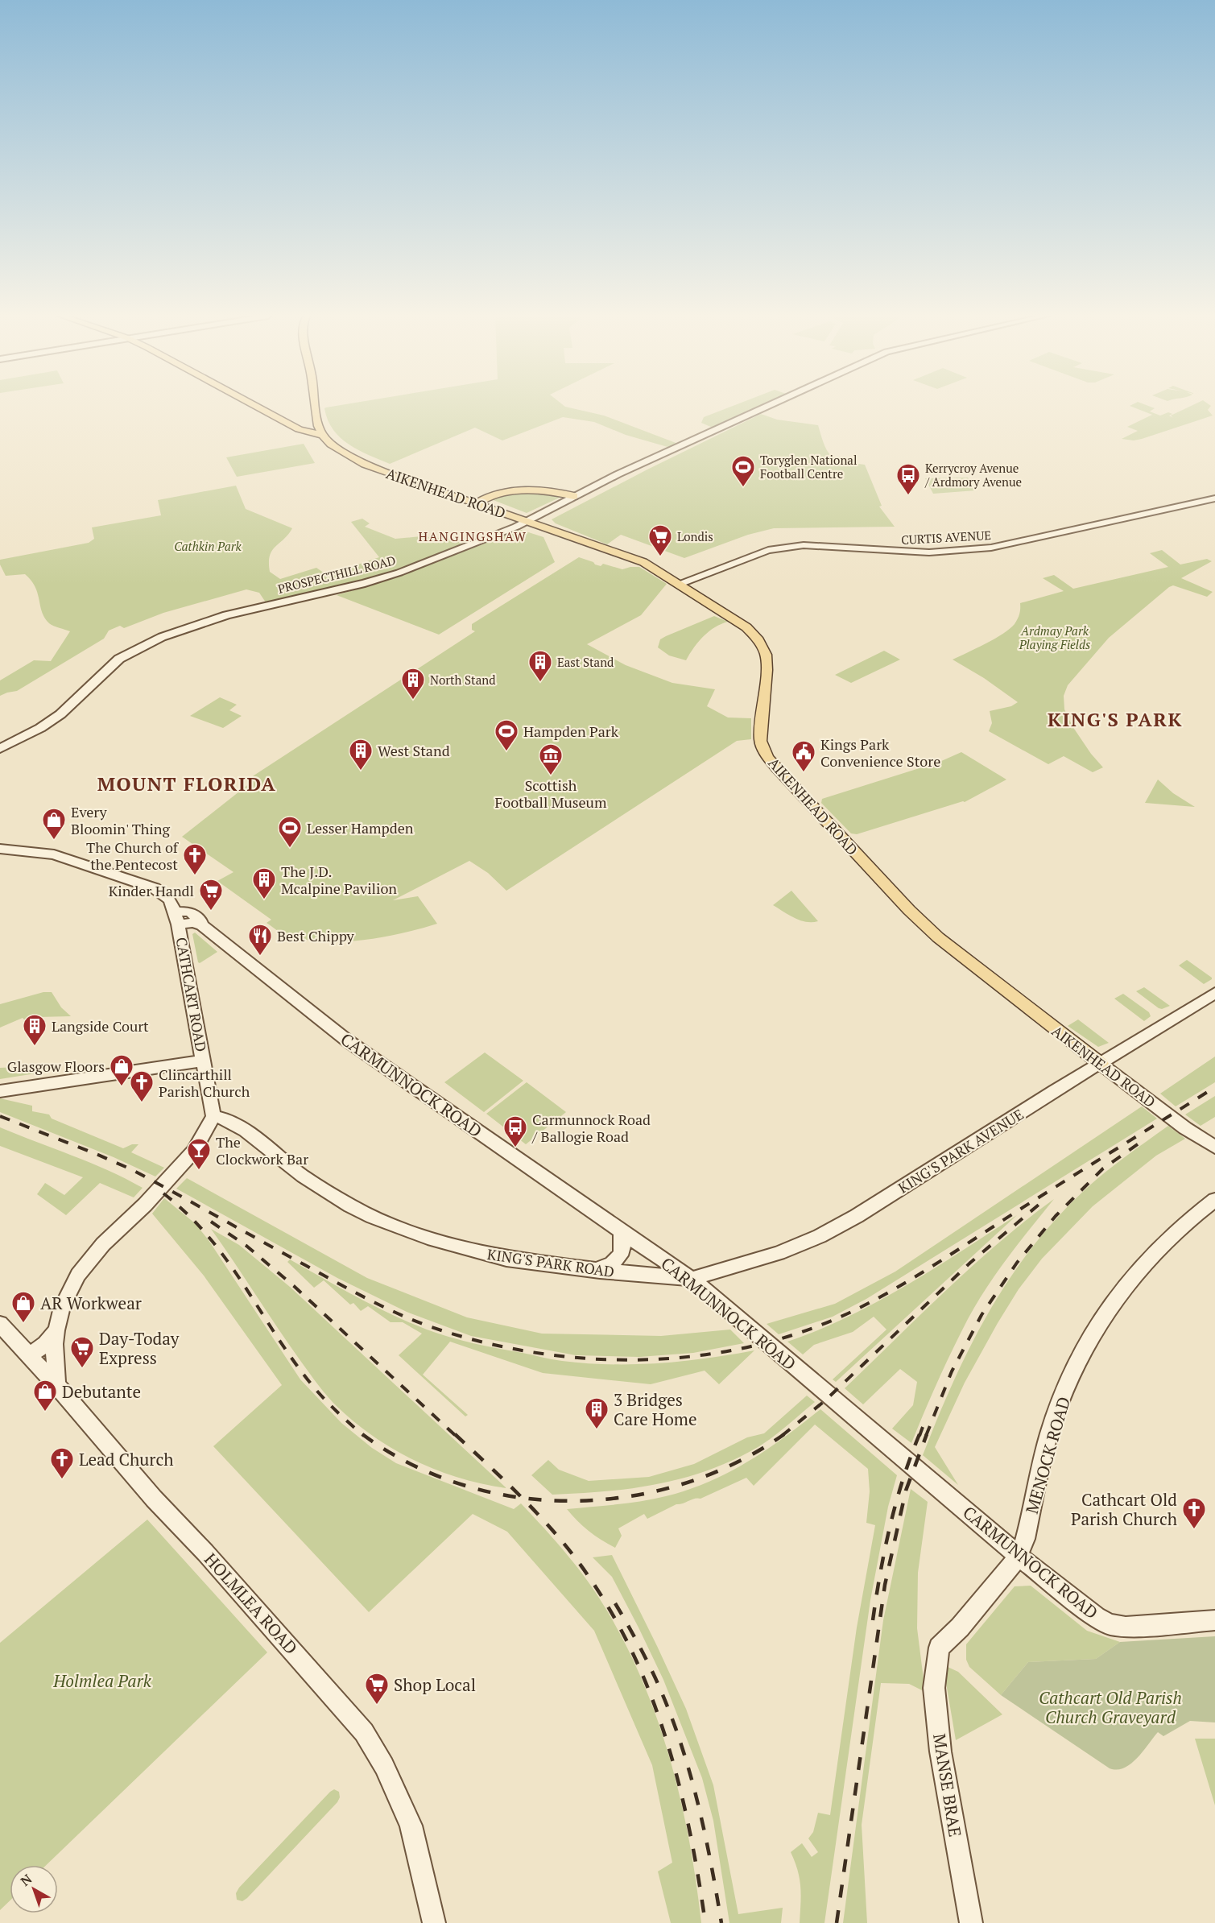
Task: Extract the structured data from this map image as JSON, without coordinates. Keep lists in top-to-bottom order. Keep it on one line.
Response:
{"streets":{"main road":["AIKENHEAD ROAD","CURTIS AVENUE","PROSPECTHILL ROAD","CATHCART ROAD","CARMUNNOCK ROAD","KING'S PARK AVENUE","KING'S PARK ROAD","MENOCK ROAD","HOLMLEA ROAD","MANSE BRAE"]},"crossings":[["AIKENHEAD ROAD","CURTIS AVENUE"],["AIKENHEAD ROAD","PROSPECTHILL ROAD"],["AIKENHEAD ROAD","KING'S PARK AVENUE"],["CATHCART ROAD","CARMUNNOCK ROAD"],["CATHCART ROAD","KING'S PARK ROAD"],["CARMUNNOCK ROAD","KING'S PARK AVENUE"],["CARMUNNOCK ROAD","KING'S PARK ROAD"],["CARMUNNOCK ROAD","MENOCK ROAD"],["KING'S PARK AVENUE","KING'S PARK ROAD"],["MENOCK ROAD","MANSE BRAE"]],"districts":["HANGINGSHAW","KING'S PARK","MOUNT FLORIDA"],"parks":["Cathkin Park","Ardmay Park Playing Fields","Holmlea Park","Cathcart Old Parish Church Graveyard"],"places":{"sports":["Toryglen National Football Centre","Hampden Park","Lesser Hampden"],"bus stop":["Kerrycroy Avenue / Ardmory Avenue","Carmunnock Road / Ballogie Road"],"supermarket":["Londis","Kinder Handl","Day-Today Express","Shop Local"],"building":["East Stand","North Stand","West Stand","The J.D. Mcalpine Pavilion","Langside Court","3 Bridges Care Home"],"public building":["Kings Park Convenience Store"],"museum":["Scottish Football Museum"],"shop":["Every Bloomin' Thing","Glasgow Floors","AR Workwear","Debutante"],"church":["The Church of the Pentecost","Clincarthill Parish Church","Lead Church","Cathcart Old Parish Church"],"restaurant":["Best Chippy"],"bar":["The Clockwork Bar"]},"north":"top left"}
